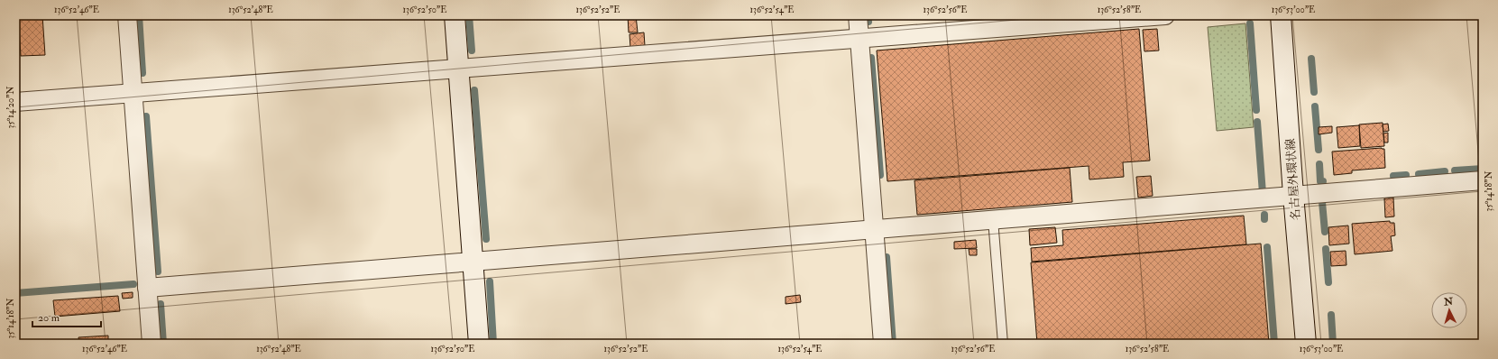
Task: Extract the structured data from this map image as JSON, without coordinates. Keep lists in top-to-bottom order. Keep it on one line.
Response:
{"streets":{"street":["名古屋外環状線"]},"scale_bar":"20 m","north":"top","coordinates":["136°52'46\"E","136°52'48\"E","136°52'50\"E","136°52'52\"E","136°52'54\"E","136°52'56\"E","136°52'58\"E","136°53'00\"E","35°14'20\"N","35°14'18\"N"]}
